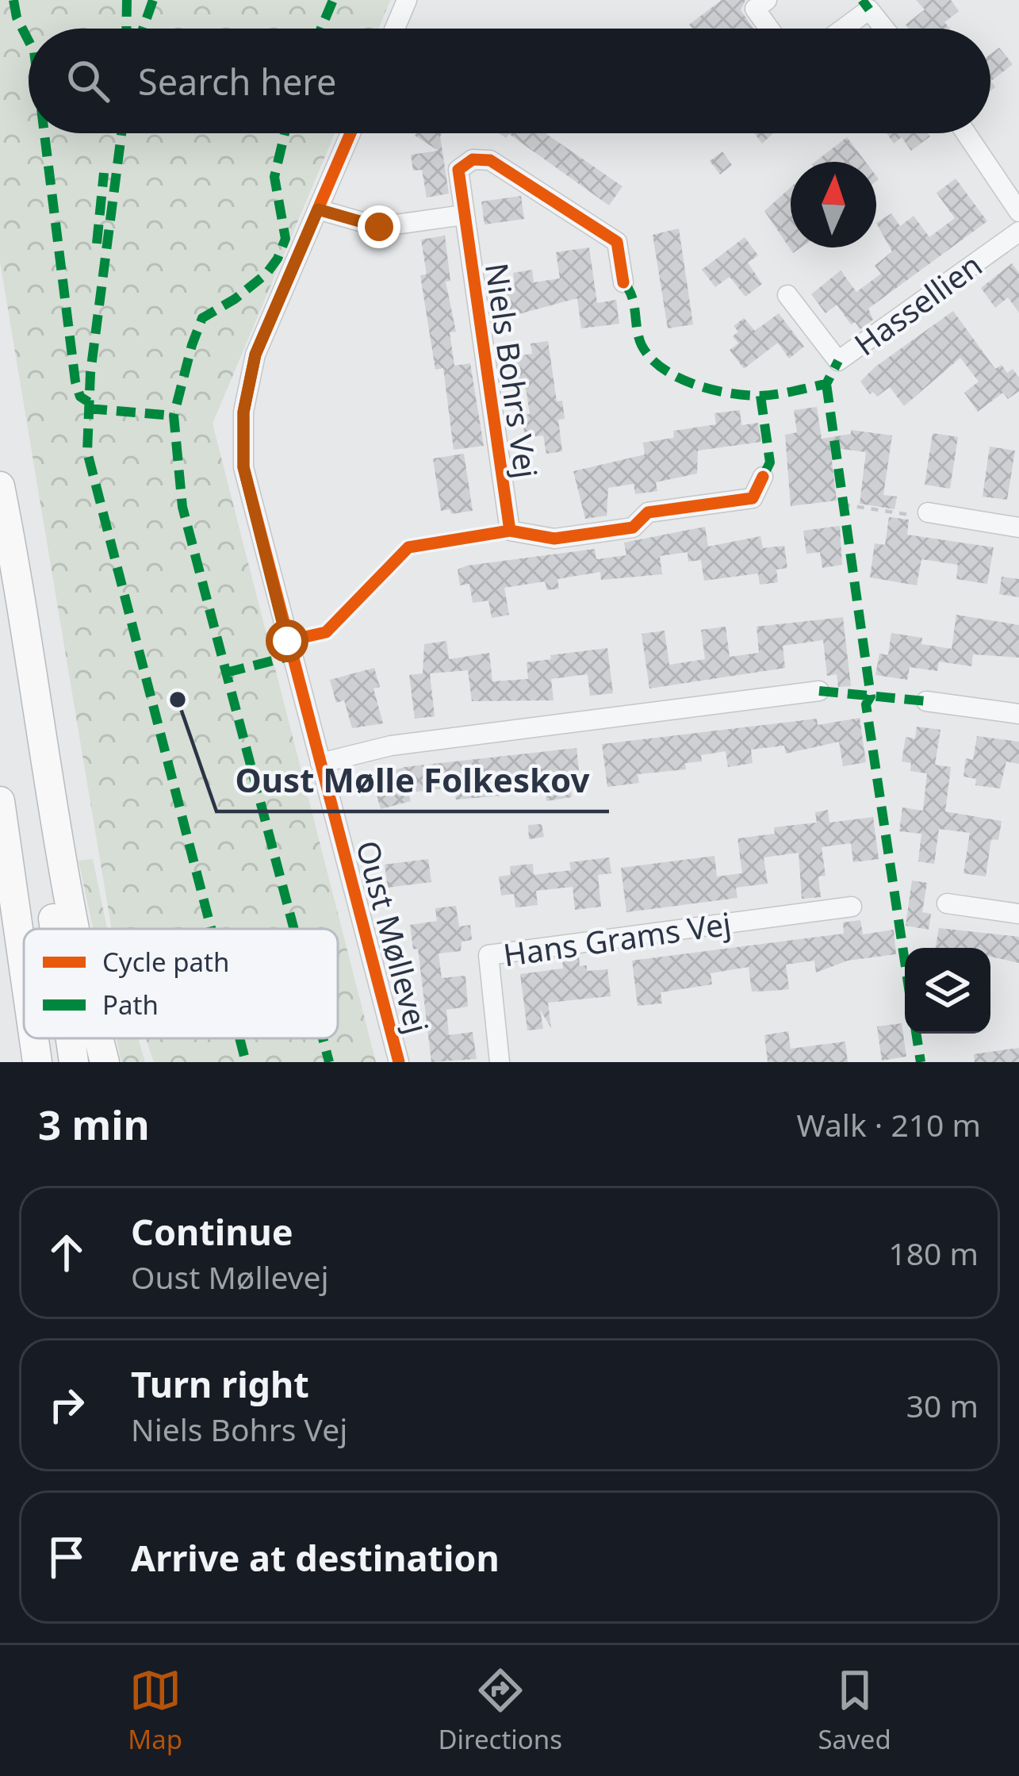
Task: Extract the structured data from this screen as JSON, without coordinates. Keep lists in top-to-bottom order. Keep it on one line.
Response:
{"streets":{"street":["Hassellien","Niels Bohrs Vej","Oust Møllevej","Hans Grams Vej"]},"places":["Oust Mølle Folkeskov"],"legend":["Cycle path","Path"],"north":"top","page":{"search":"Search here","heading":["3 min","Walk · 210 m"],"list":[["Continue","Oust Møllevej","180 m"],["Turn right","Niels Bohrs Vej","30 m"],"Arrive at destination"],"nav":["Map","Directions","Saved"]}}
